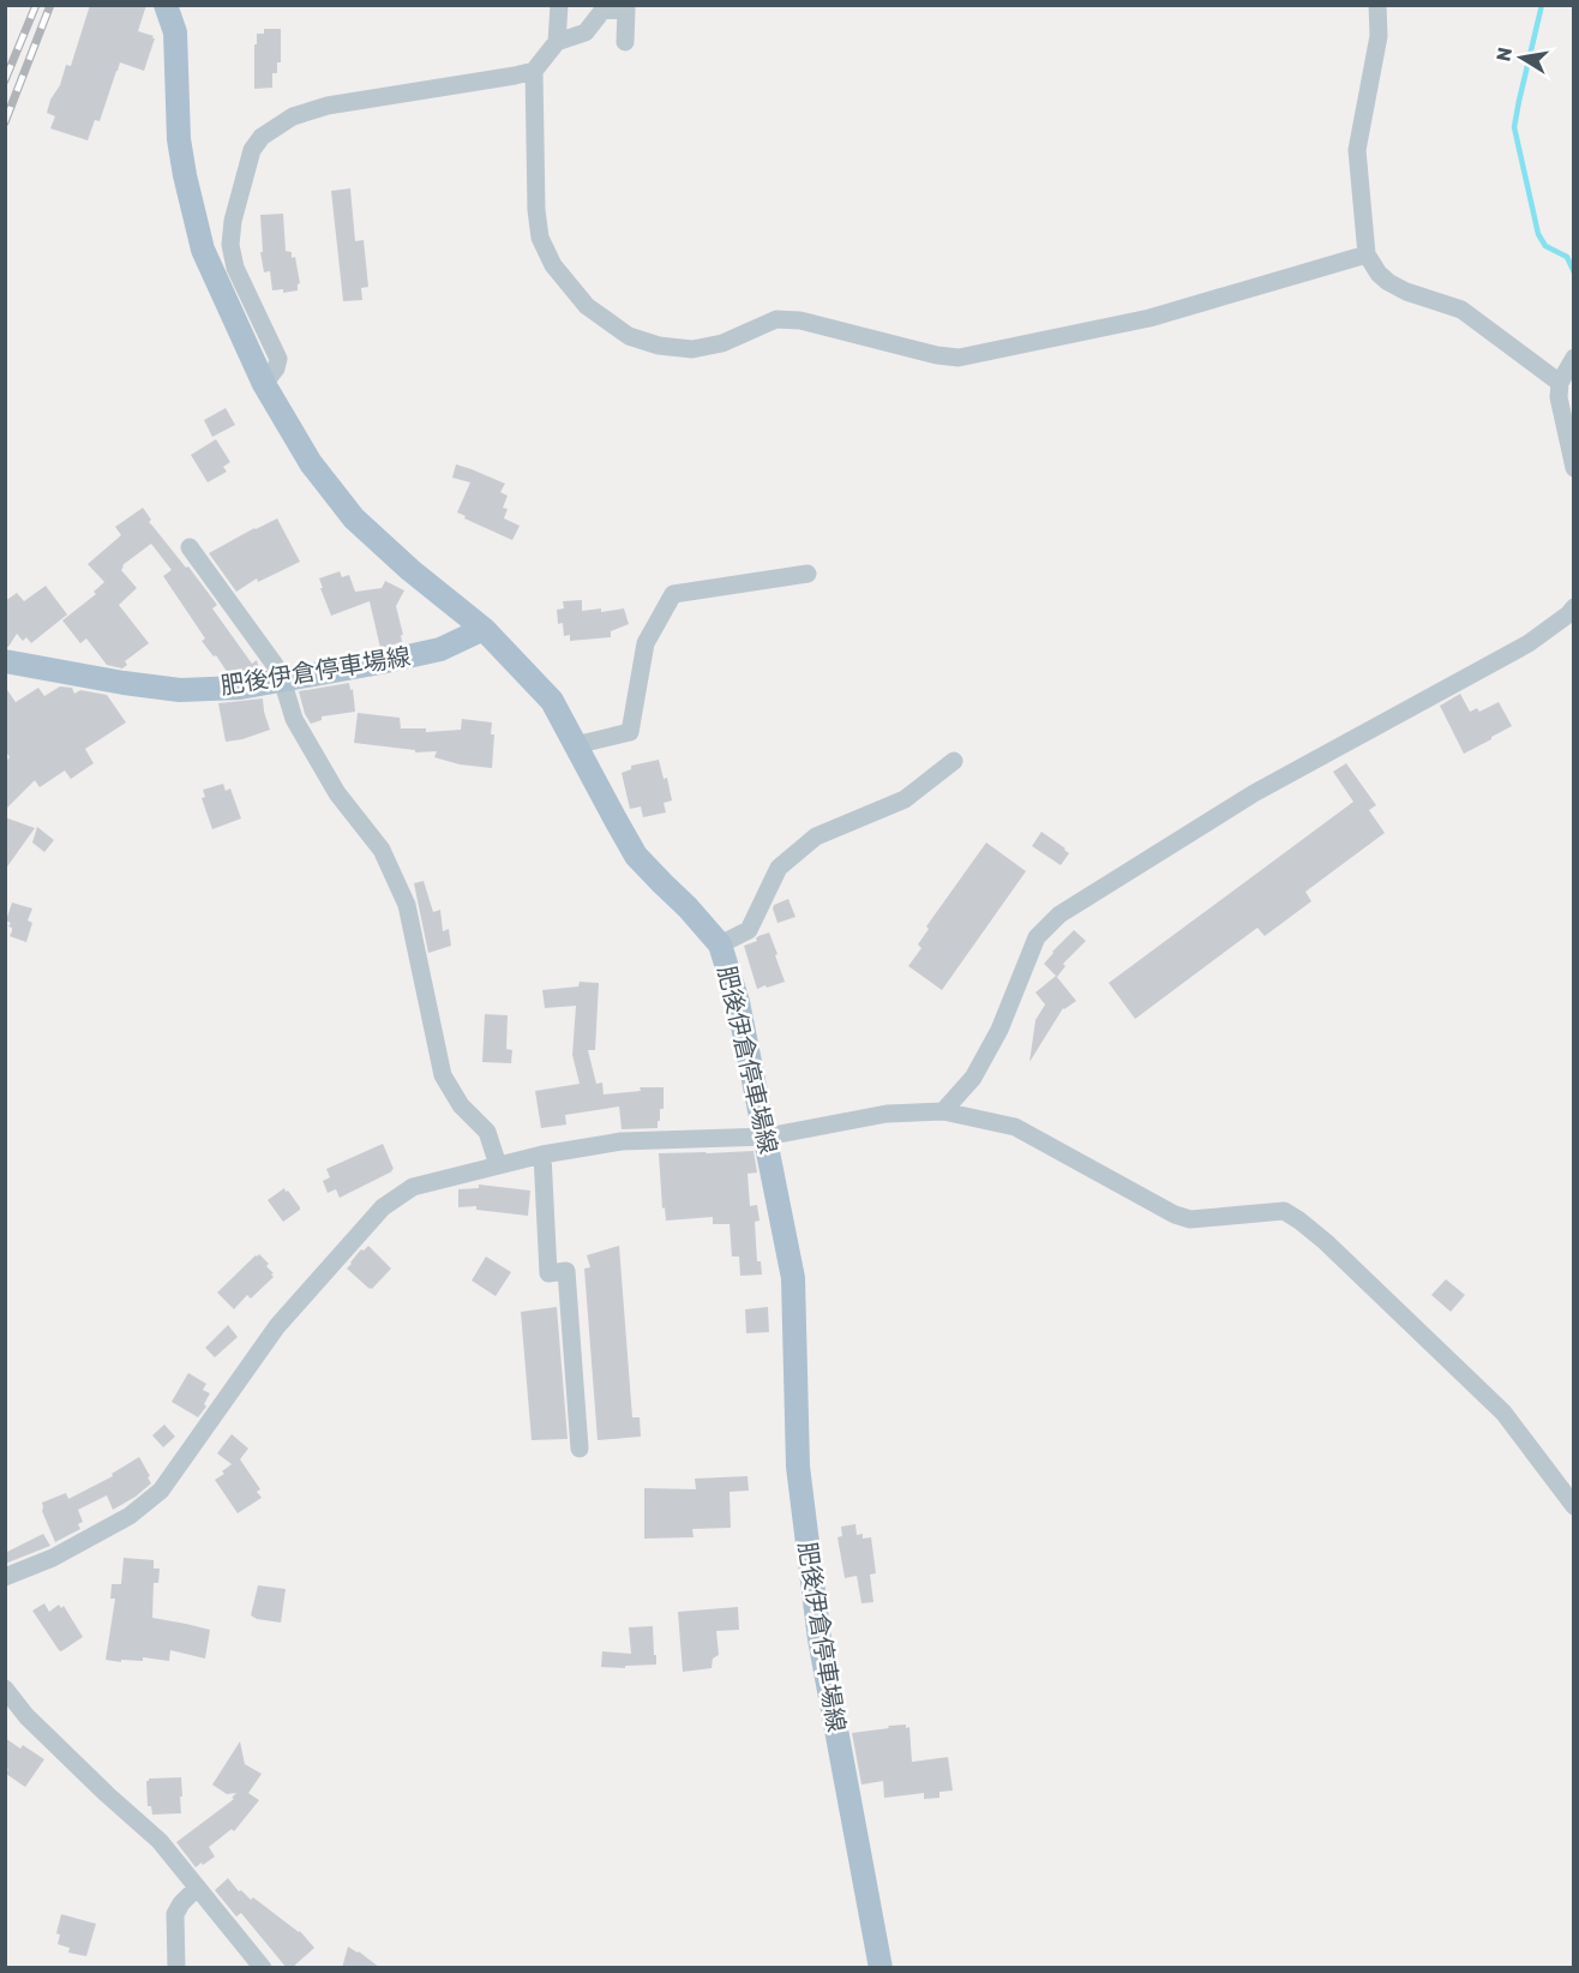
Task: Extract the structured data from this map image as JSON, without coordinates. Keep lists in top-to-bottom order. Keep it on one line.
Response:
{"streets":{"main road":["肥後伊倉停車場線"]},"north":"left"}
